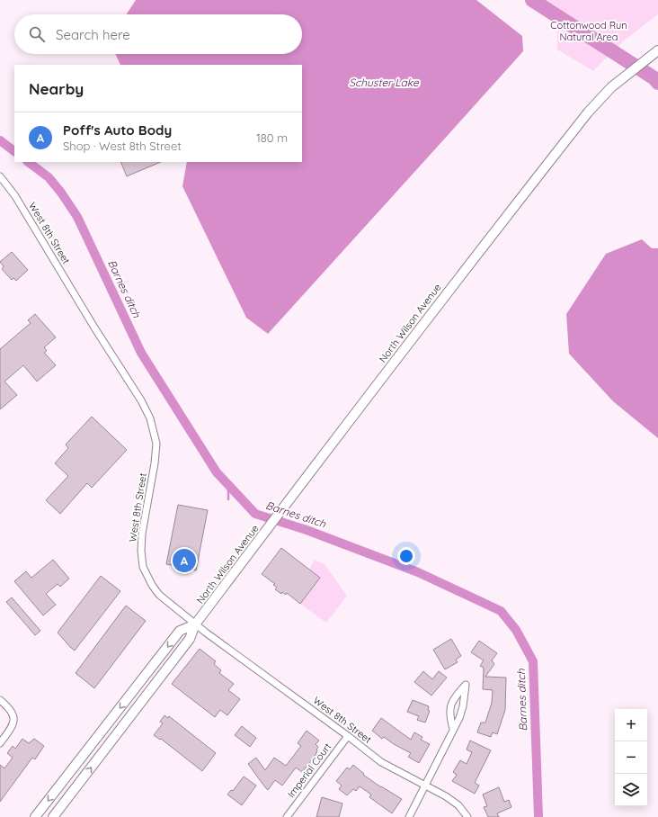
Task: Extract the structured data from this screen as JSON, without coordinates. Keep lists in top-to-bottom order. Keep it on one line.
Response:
{"streets":{"main road":["North Wilson Avenue"],"street":["West 8th Street","Imperial Court"]},"crossings":[["West 8th Street","North Wilson Avenue"],["West 8th Street","Imperial Court"]],"water":["Schuster Lake","Barnes ditch"],"parks":["Cottonwood Run Natural Area"],"page":{"search":"Search here","heading":"Nearby","list":[{"mark":"A","name":"Poff's Auto Body","note":"Shop · West 8th Street","value":"180 m"}],"pins":"A","map_buttons":["+","−"]}}
